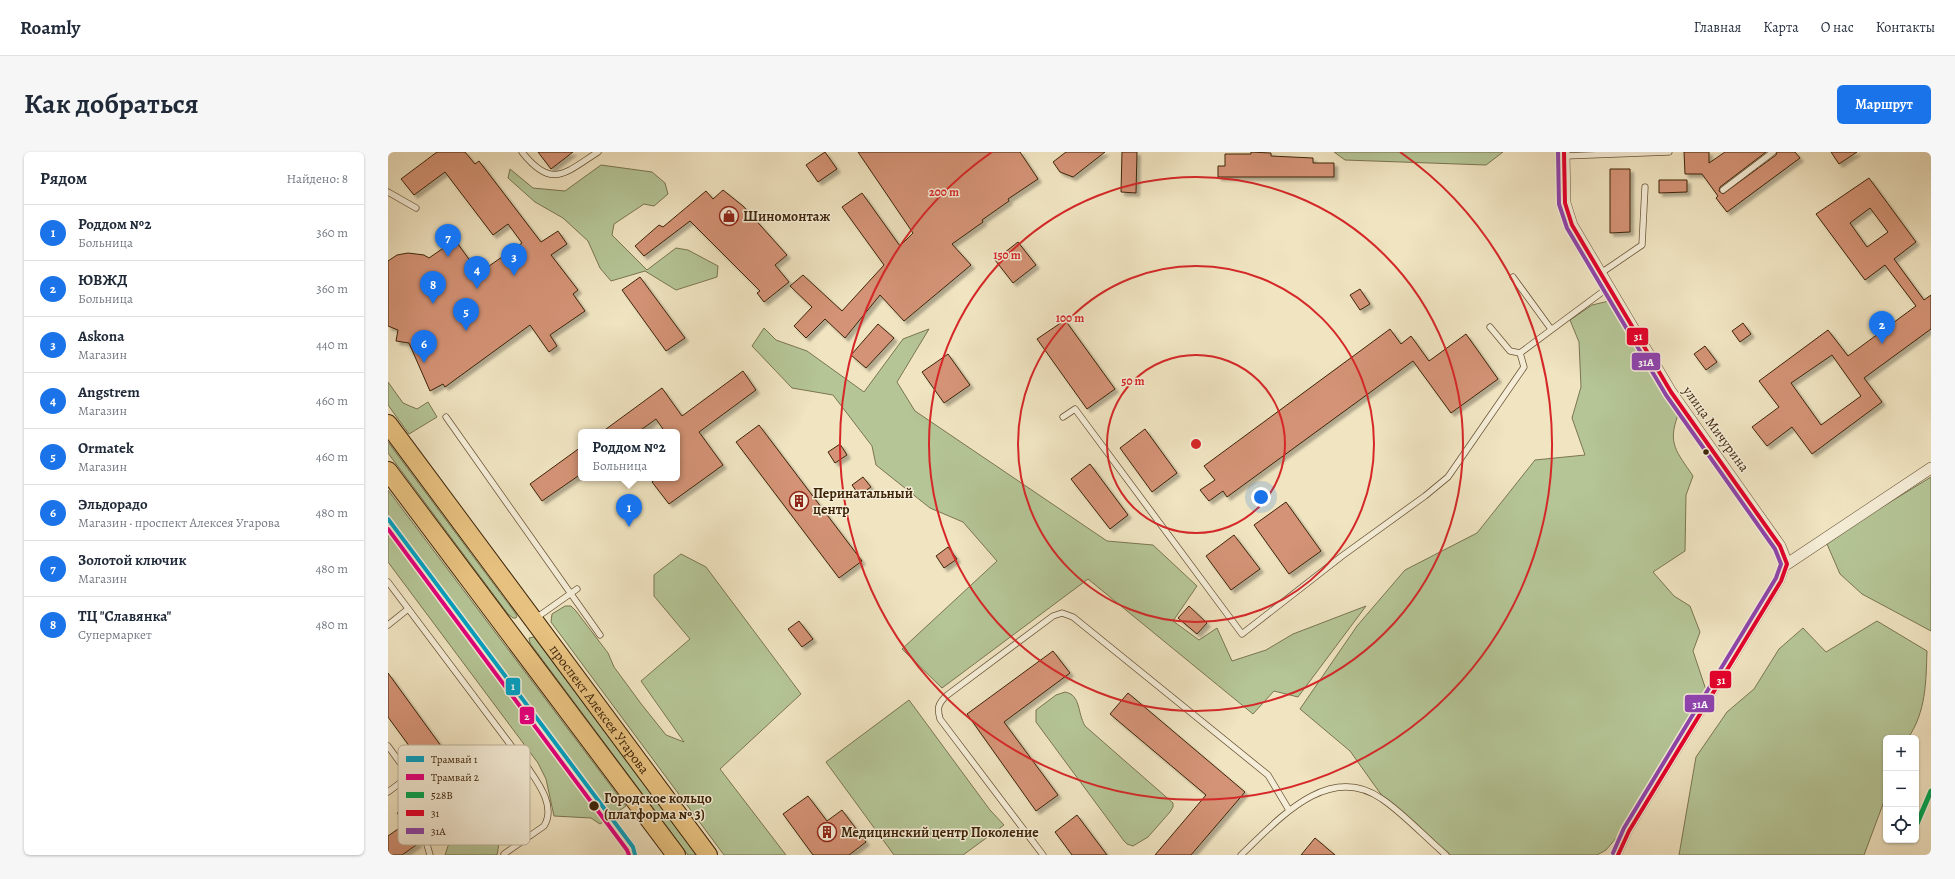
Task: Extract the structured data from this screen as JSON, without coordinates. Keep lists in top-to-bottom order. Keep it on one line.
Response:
{"streets":{"main road":["проспект Алексея Угарова"],"street":["улица Мичурина"]},"places":{"shop":["Шиномонтаж"],"building":["Перинатальный центр","Медицинский центр Поколение"],"other":["Городское кольцо (платформа № 3)"]},"lines":["transit line 31","transit line 31А","tram line 1","tram line 2","transit line 528В"],"legend":["Трамвай 1","Трамвай 2","528В","31","31А"],"page":{"header":"Roamly","nav":["Главная","Карта","О нас","Контакты"],"title":"Как добраться","buttons":"Маршрут","heading":["Рядом","Найдено: 8"],"list":[{"mark":"1","name":"Роддом №2","note":"Больница","value":"360 m"},{"mark":"2","name":"ЮВЖД","note":"Больница","value":"360 m"},{"mark":"3","name":"Askona","note":"Магазин","value":"440 m"},{"mark":"4","name":"Angstrem","note":"Магазин","value":"460 m"},{"mark":"5","name":"Ormatek","note":"Магазин","value":"460 m"},{"mark":"6","name":"Эльдорадо","note":"Магазин · проспект Алексея Угарова","value":"480 m"},{"mark":"7","name":"Золотой ключик","note":"Магазин","value":"480 m"},{"mark":"8","name":"ТЦ \"Славянка\"","note":"Супермаркет","value":"480 m"}],"pins":["7","3","4","8","5","2","6","1"],"popup":["Роддом №2","Больница"],"map_buttons":["+","−"]},"rings":["200 m","150 m","100 m","50 m"]}
